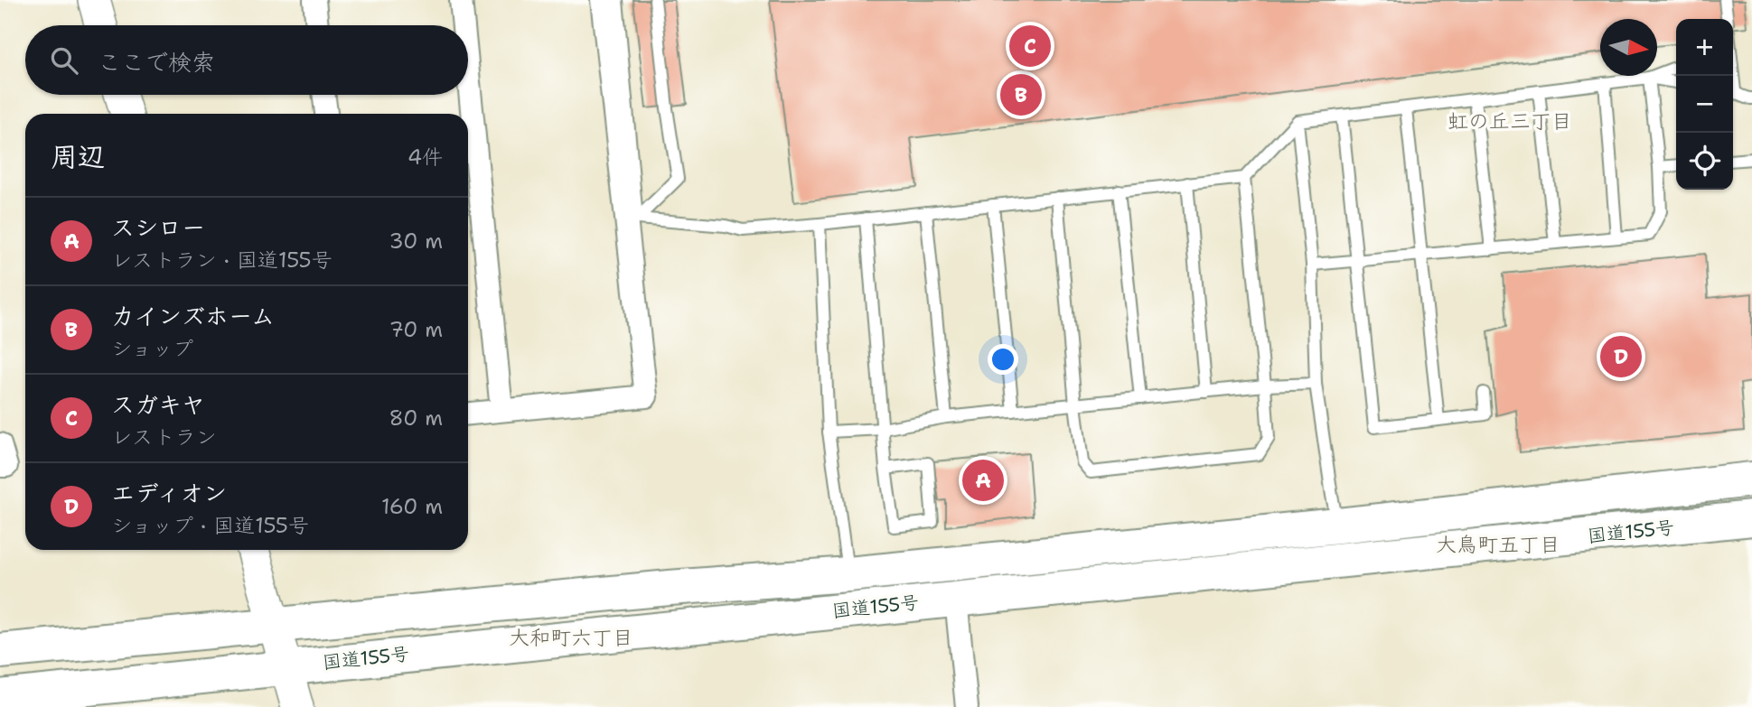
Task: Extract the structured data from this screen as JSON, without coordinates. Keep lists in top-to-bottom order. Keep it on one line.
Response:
{"streets":{"highway":["国道155号"]},"districts":["虹の丘三丁目","大鳥町五丁目","大和町六丁目"],"north":"right","page":{"map_buttons":["+","−"],"pins":["C","B","D","A"],"search":"ここで検索","heading":["周辺","4件"],"list":[{"mark":"A","name":"スシロー","note":"レストラン · 国道155号","value":"30 m"},{"mark":"B","name":"カインズホーム","note":"ショップ","value":"70 m"},{"mark":"C","name":"スガキヤ","note":"レストラン","value":"80 m"},{"mark":"D","name":"エディオン","note":"ショップ · 国道155号","value":"160 m"}]}}
